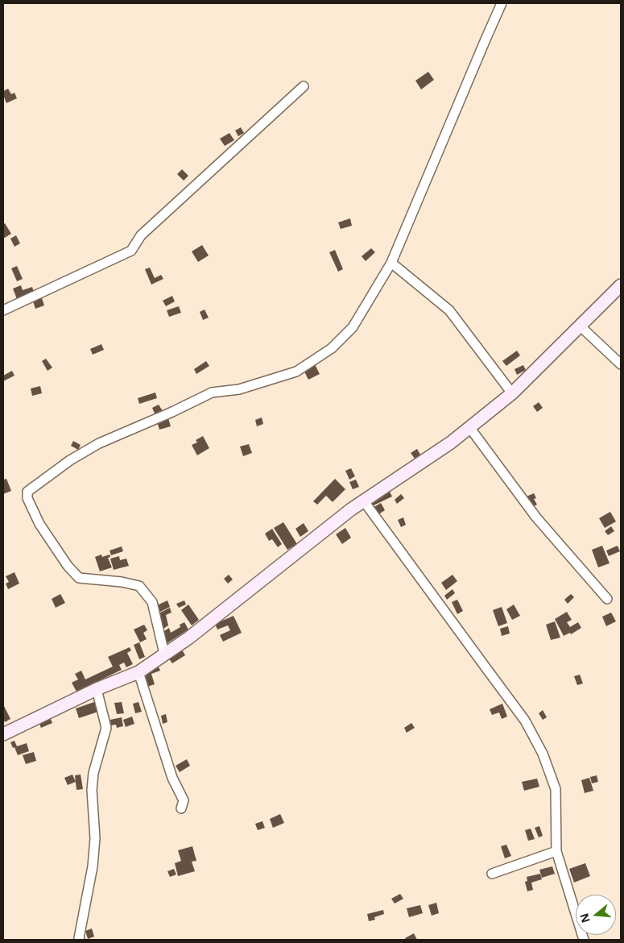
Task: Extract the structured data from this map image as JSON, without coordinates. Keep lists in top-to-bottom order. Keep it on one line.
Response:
{"north":"left"}
